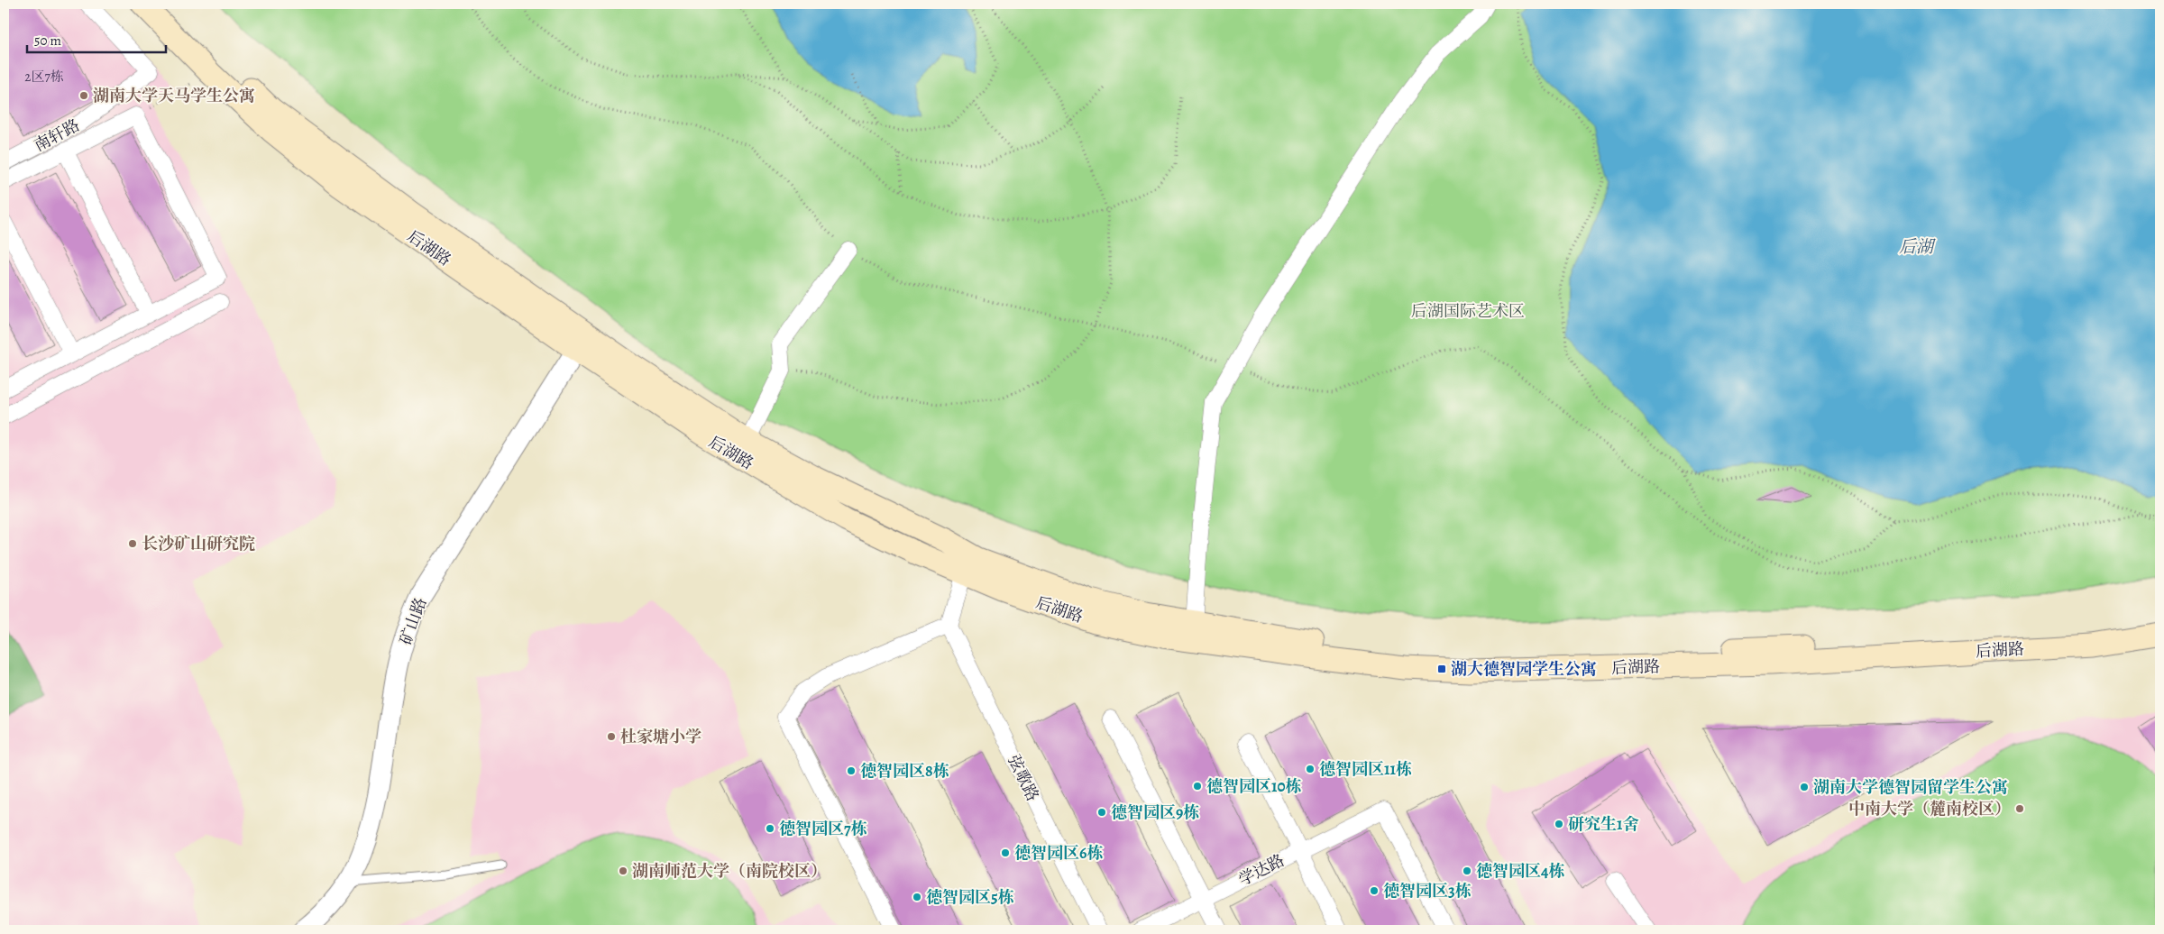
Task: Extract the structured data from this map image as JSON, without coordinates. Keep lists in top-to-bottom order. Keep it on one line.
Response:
{"streets":{"main road":["后湖路"],"street":["南轩路","矿山路","弦歌路","学达路"]},"crossings":[["后湖路","矿山路"]],"water":["后湖"],"parks":["后湖国际艺术区"],"places":{"other":["湖南大学天马学生公寓","长沙矿山研究院","杜家塘小学","德智园区11栋","徳智园区8栋","德智园区10栋","湖南大学德智园留学生公寓","中南大学（麓南校区）","德智园区9栋","研究生1舍","徳智园区7栋","徳智园区6栋","湖南师范大学（南院校区）","徳智园区4栋","徳智园区3栋","徳智园区5栋"],"transit":["湖大德智园学生公寓"]},"house_numbers":["2区7栋"],"scale_bar":"50 m"}
